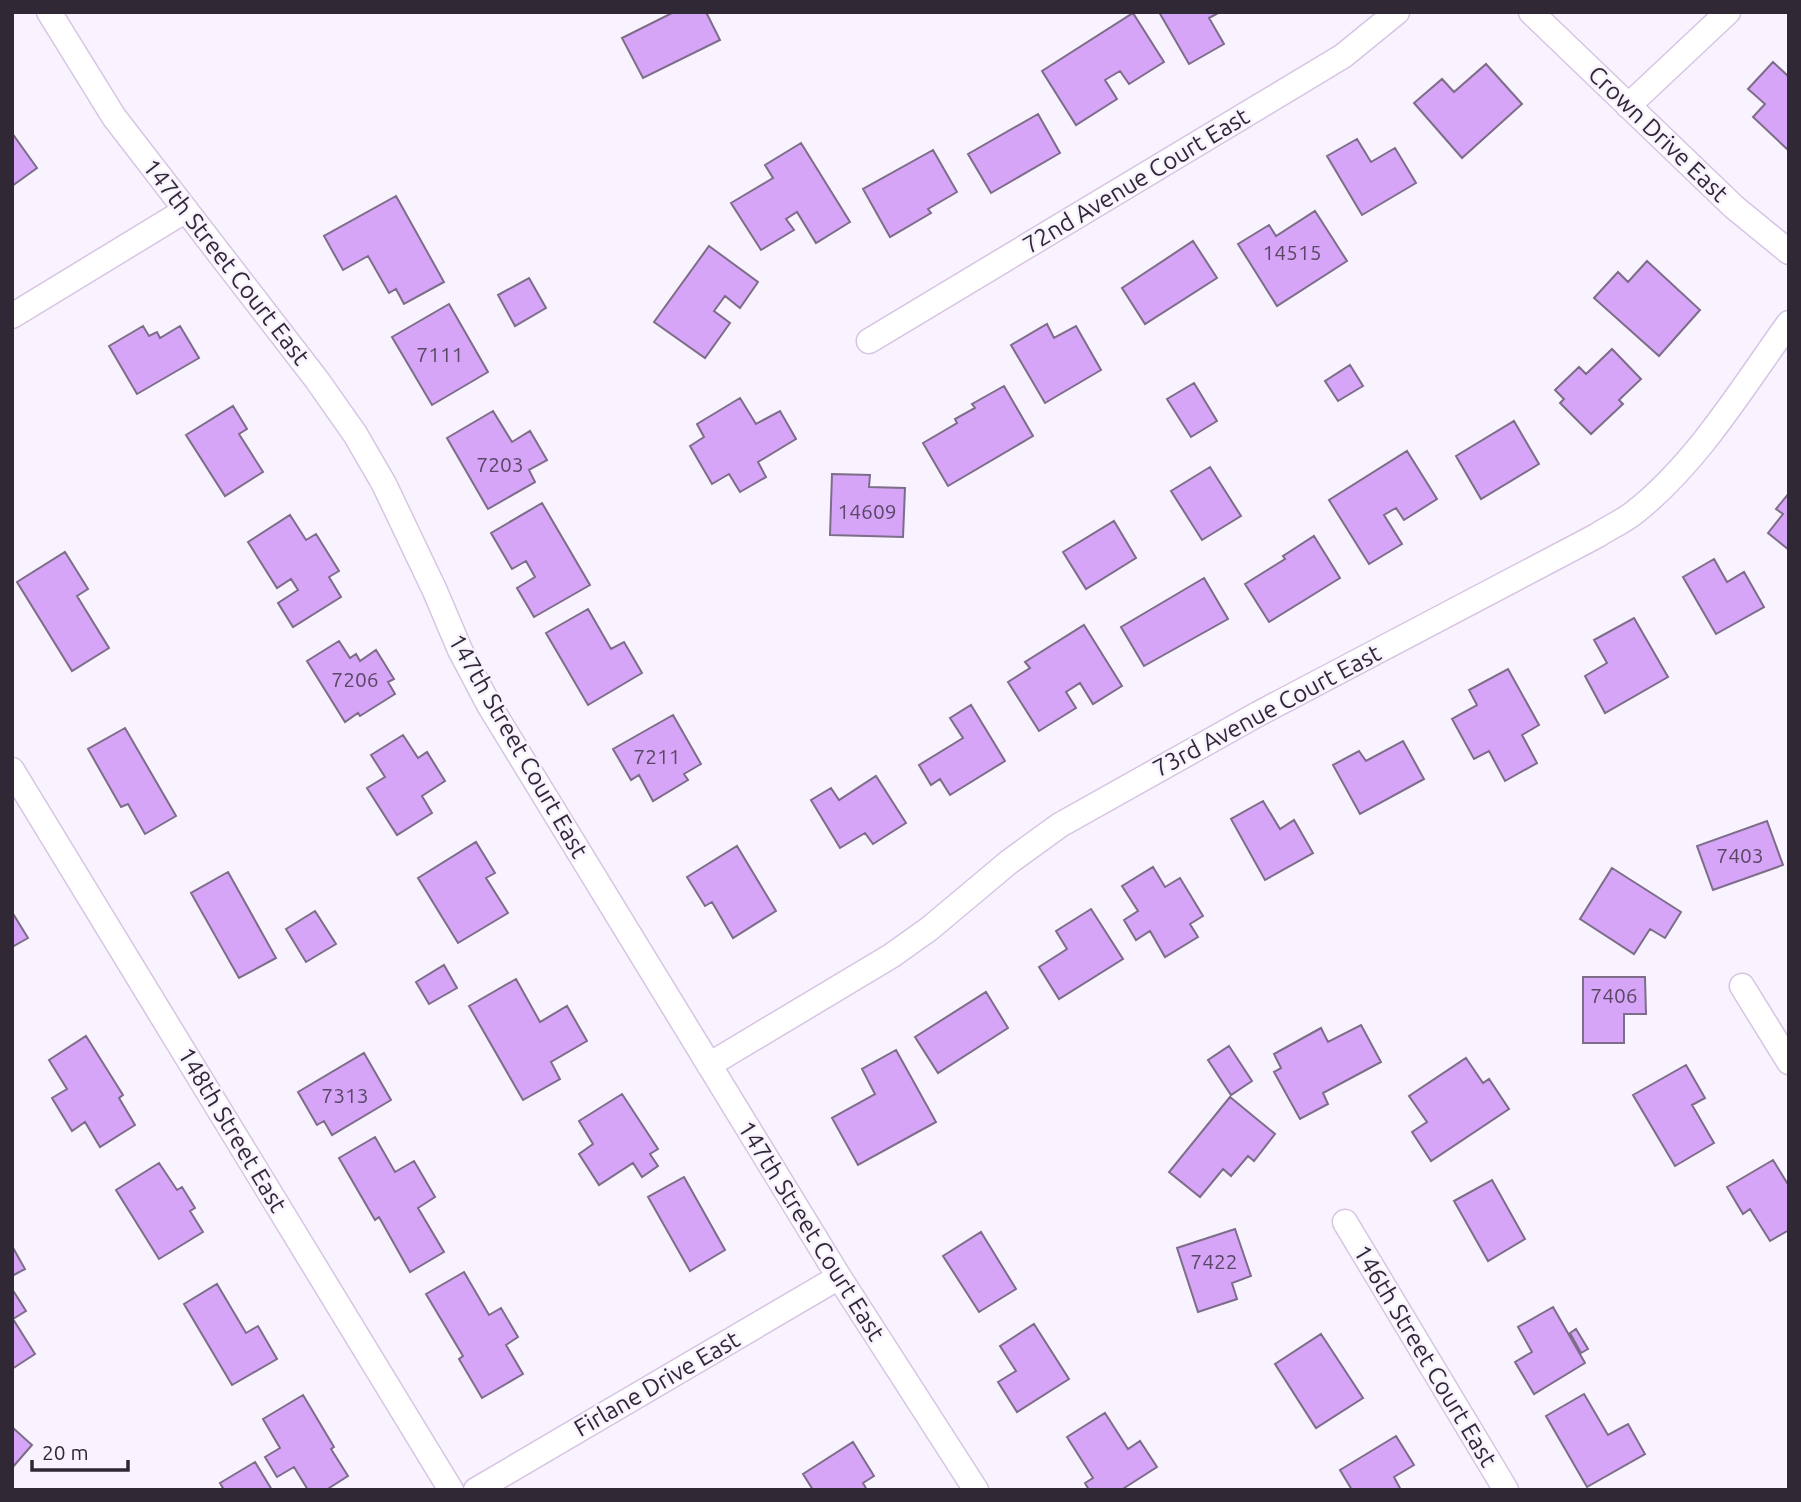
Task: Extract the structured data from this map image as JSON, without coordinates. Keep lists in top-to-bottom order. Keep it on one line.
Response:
{"streets":{"street":["Crown Drive East","72nd Avenue Court East","147th Street Court East","73rd Avenue Court East","148th Street East","146th Street Court East","Firlane Drive East"]},"crossings":[["147th Street Court East","73rd Avenue Court East"],["147th Street Court East","Firlane Drive East"]],"house_numbers":["14515","7111","7203","14609","7206","7211","7403","7406","7313","7422"],"scale_bar":"20 m"}
